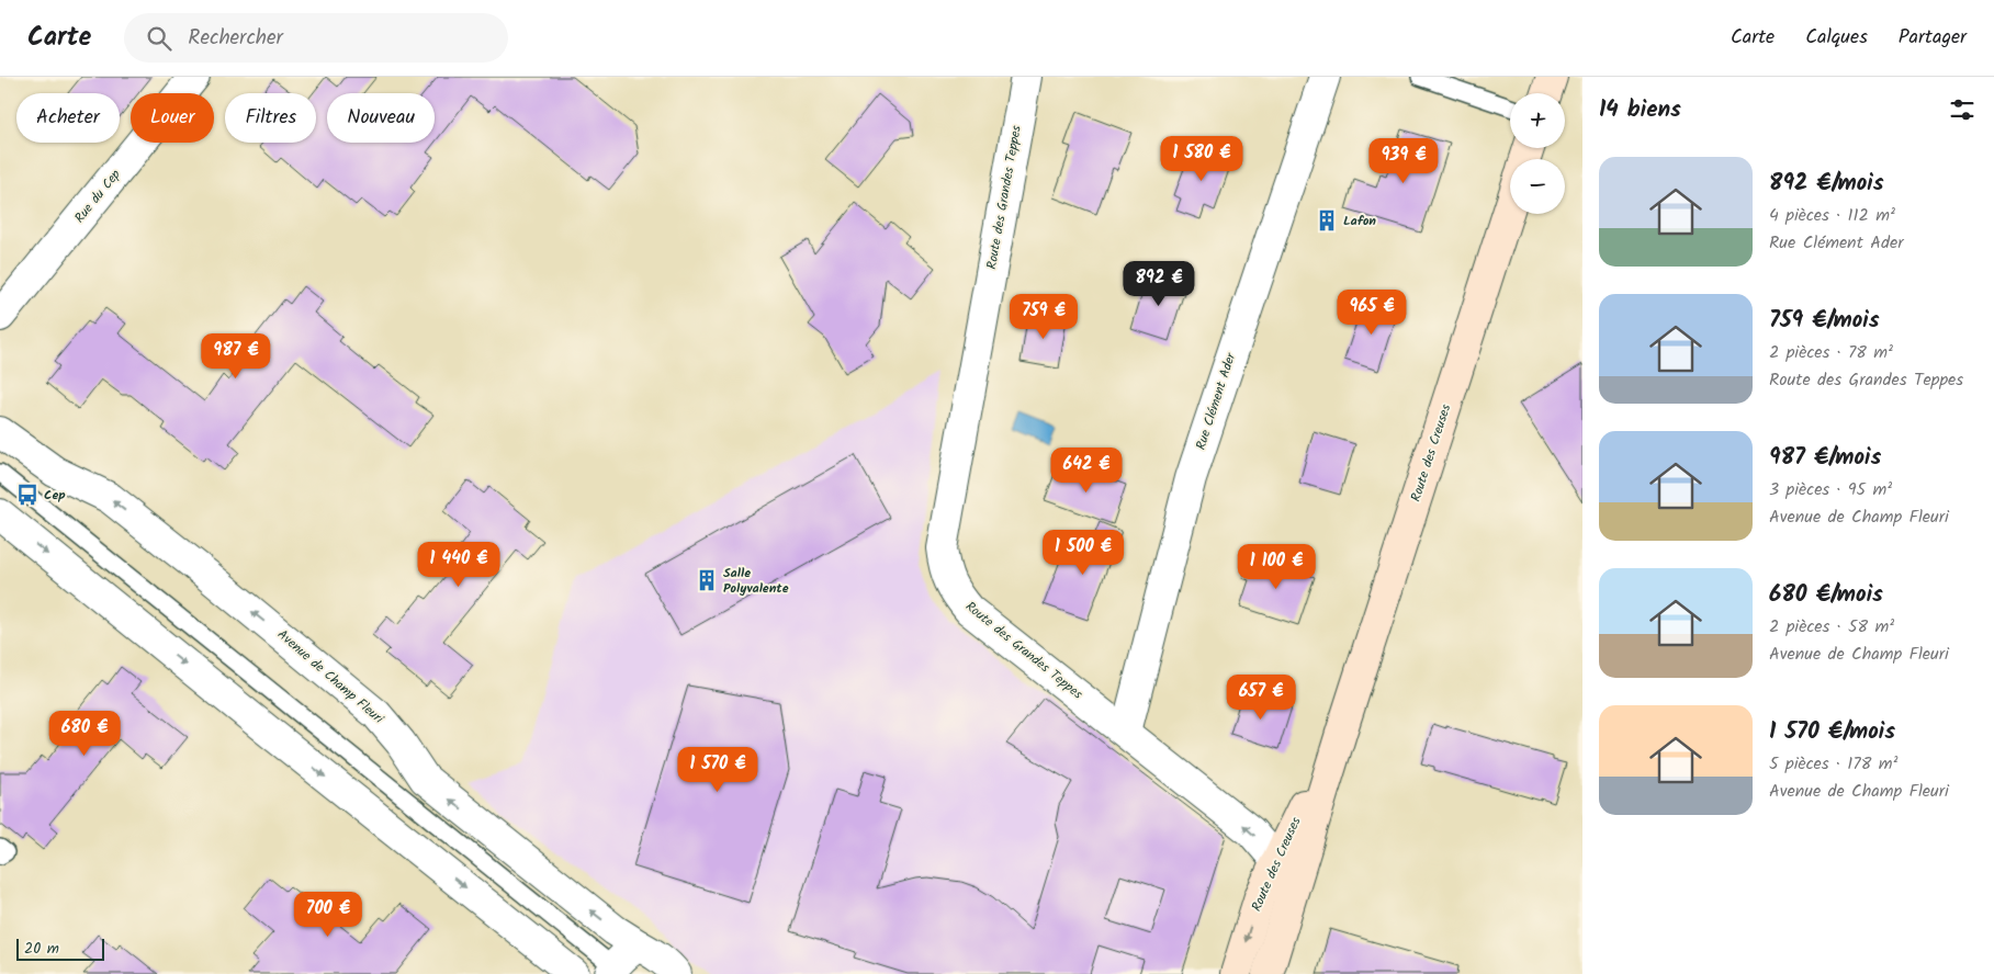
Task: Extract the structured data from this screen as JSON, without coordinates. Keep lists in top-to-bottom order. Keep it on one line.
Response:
{"streets":{"main road":["Route des Creuses"],"street":["Rue du Cep","Route des Grandes Teppes","Rue Clément Ader","Avenue de Champ Fleuri"]},"crossings":[["Route des Grandes Teppes","Rue Clément Ader"],["Route des Grandes Teppes","Route des Creuses"]],"places":{"building":["Lafon","Salle Polyvalente"],"bus stop":["Cep"]},"scale_bar":"20 m","page":{"header":"Carte","search":"Rechercher","nav":["Carte","Calques","Partager"],"heading":"14 biens","map_buttons":["+","−"],"chip":["Acheter","Louer","Filtres","Nouveau"],"price":["1 580 €","939 €","892 €","965 €","759 €","987 €","642 €","1 500 €","1 440 €","1 100 €","657 €","680 €","1 570 €","700 €"],"list":[{"name":"892 €/mois","note":"4 pièces · 112 m² · Rue Clément Ader"},{"name":"759 €/mois","note":"2 pièces · 78 m² · Route des Grandes Teppes"},{"name":"987 €/mois","note":"3 pièces · 95 m² · Avenue de Champ Fleuri"},{"name":"680 €/mois","note":"2 pièces · 58 m² · Avenue de Champ Fleuri"},{"name":"1 570 €/mois","note":"5 pièces · 178 m² · Avenue de Champ Fleuri"}],"scale":"20 m"}}
